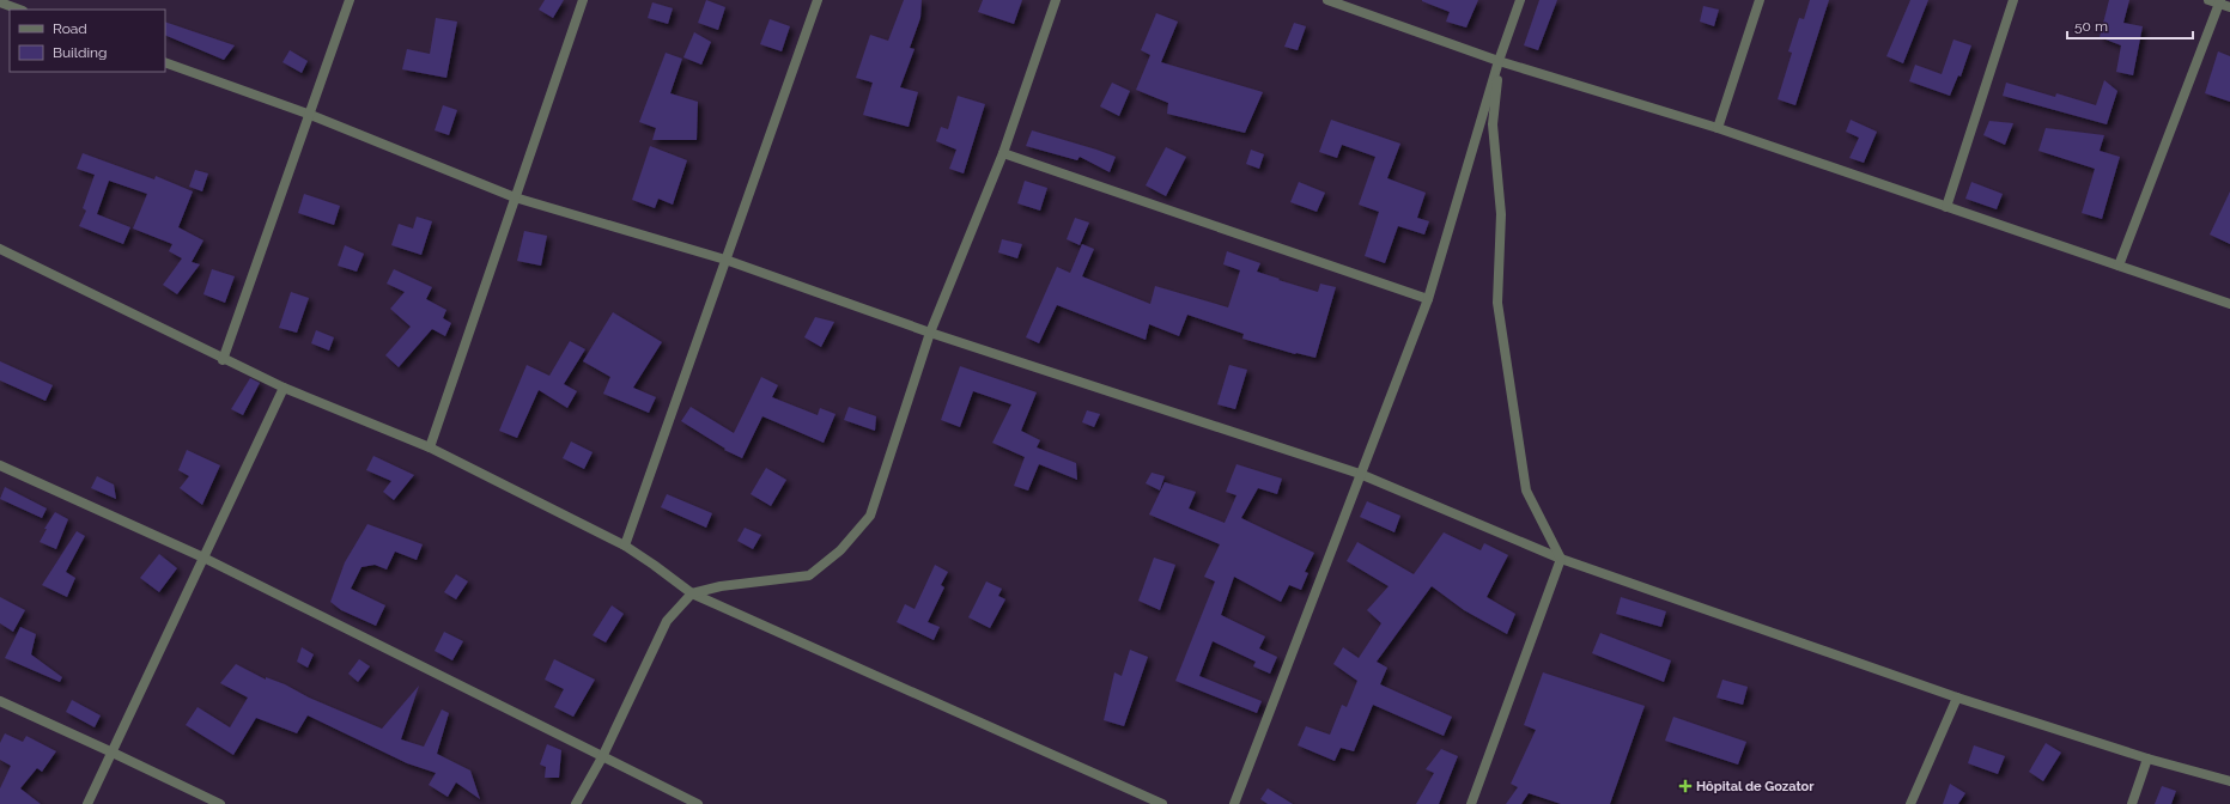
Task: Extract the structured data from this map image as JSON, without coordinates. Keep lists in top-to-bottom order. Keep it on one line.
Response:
{"places":{"health":["Hôpital de Gozator"]},"legend":["Road","Building"],"scale_bar":"50 m"}
